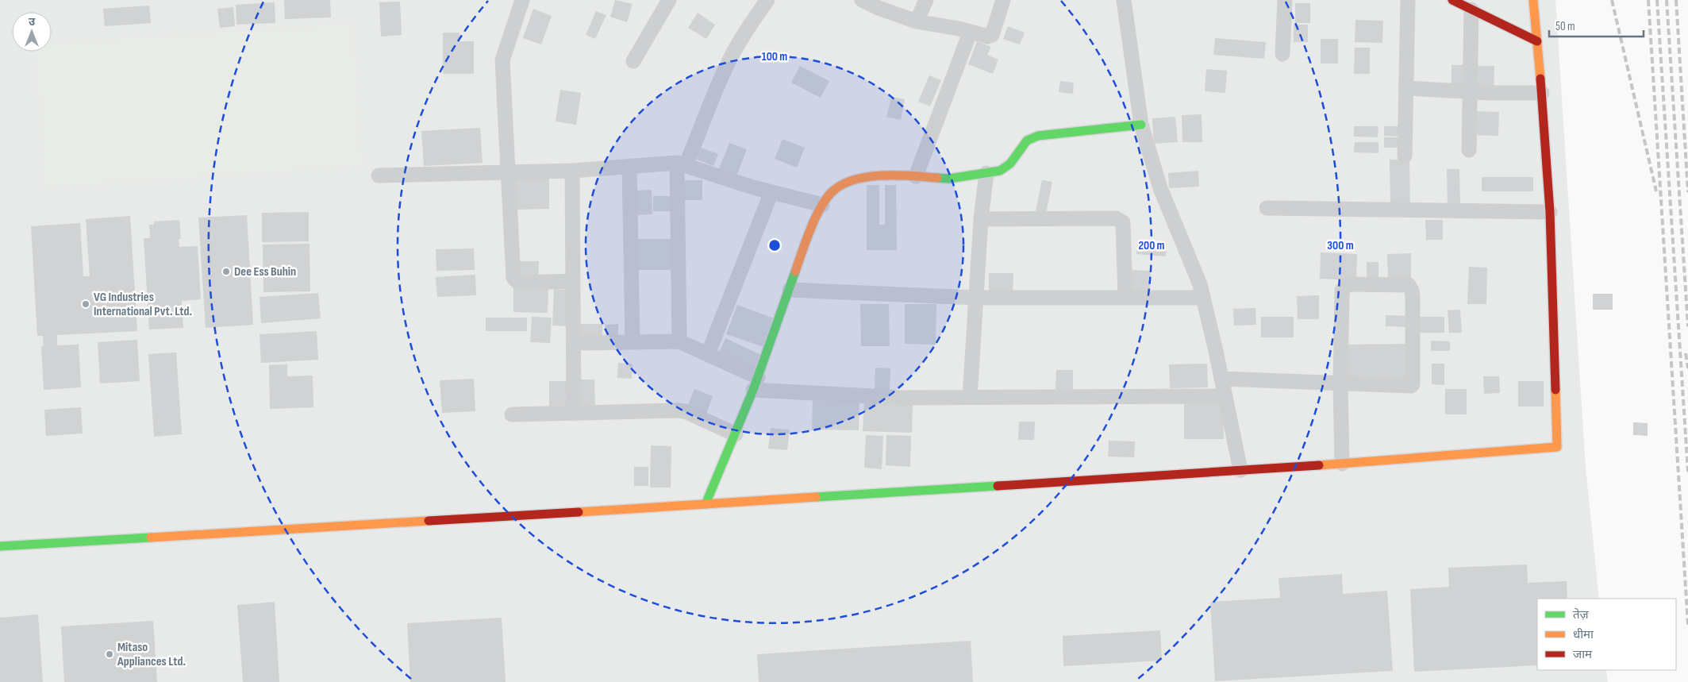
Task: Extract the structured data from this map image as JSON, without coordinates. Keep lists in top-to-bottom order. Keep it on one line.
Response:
{"places":["Dee Ess Buhin","VG Industries International Pvt. Ltd.","Mitaso Appliances Ltd."],"legend":["तेज़","धीमा","जाम"],"scale_bar":"50 m","north":"top","rings":["100 m","200 m","300 m"]}
